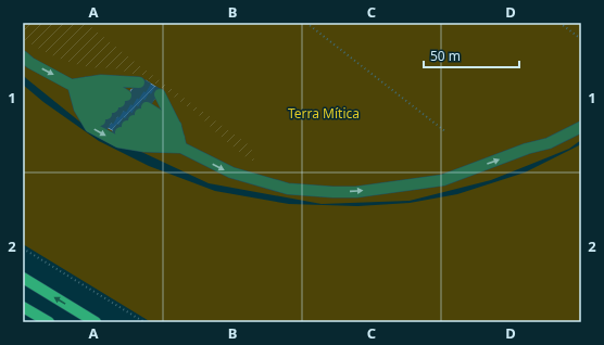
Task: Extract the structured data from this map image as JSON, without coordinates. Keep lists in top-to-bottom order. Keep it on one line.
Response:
{"parks":["Terra Mítica"],"scale_bar":"50 m","grid":{"columns":["A","B","C","D"],"rows":["1","2"]}}
